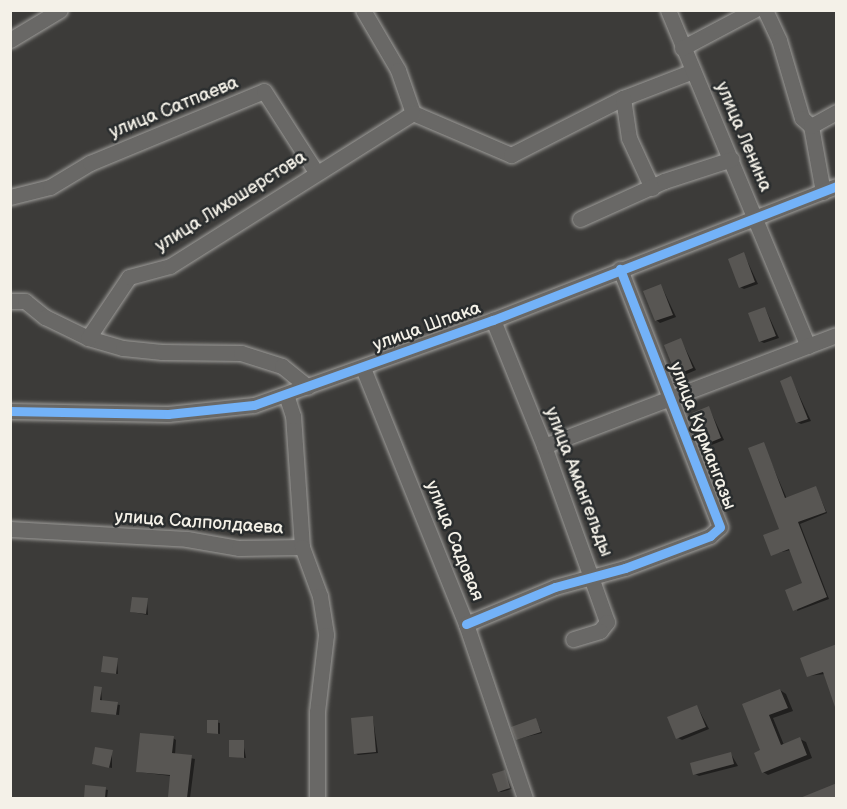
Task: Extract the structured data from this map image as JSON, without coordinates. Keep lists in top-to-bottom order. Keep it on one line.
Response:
{"streets":{"street":["улица Сатпаева","улица Ленина","улица Лихошерстова","улица Шпака","улица Курмангазы","улица Амангельды","улица Салполдаева","улица Садовая"]},"crossings":[["улица Сатпаева","улица Лихошерстова"],["улица Ленина","улица Шпака"],["улица Шпака","улица Курмангазы"],["улица Шпака","улица Амангельды"],["улица Шпака","улица Салполдаева"],["улица Шпака","улица Садовая"],["улица Курмангазы","улица Амангельды"],["улица Курмангазы","улица Садовая"]]}
